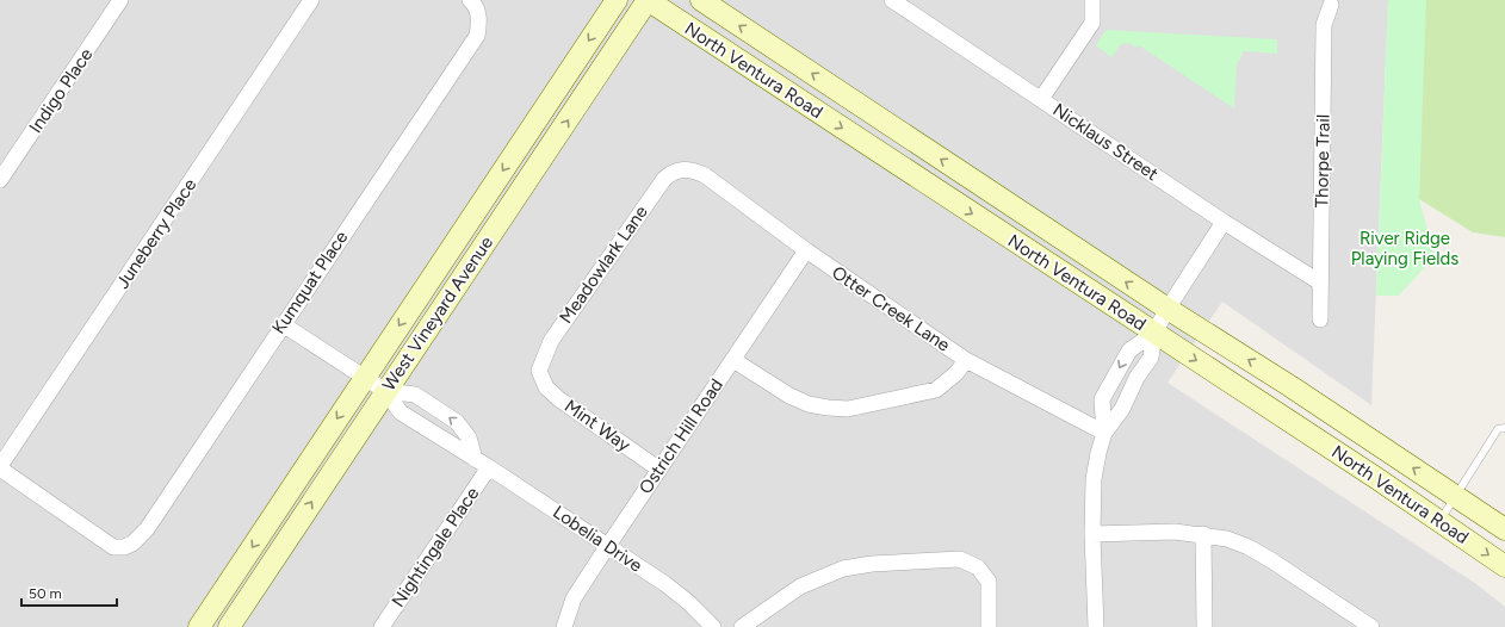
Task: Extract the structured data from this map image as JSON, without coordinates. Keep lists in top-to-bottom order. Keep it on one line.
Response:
{"streets":{"main road":["North Ventura Road","West Vineyard Avenue"],"street":["Indigo Place","Nicklaus Street","Thorpe Trail","Juneberry Place","Meadowlark Lane","Kumquat Place","Otter Creek Lane","Mint Way","Ostrich Hill Road","Lobelia Drive","Nightingale Place"]},"crossings":[["North Ventura Road","West Vineyard Avenue"],["Nicklaus Street","Thorpe Trail"],["Juneberry Place","Kumquat Place"],["Meadowlark Lane","Otter Creek Lane"],["Meadowlark Lane","Mint Way"],["Kumquat Place","Lobelia Drive"],["Otter Creek Lane","Ostrich Hill Road"],["West Vineyard Avenue","Lobelia Drive"],["Mint Way","Ostrich Hill Road"],["Ostrich Hill Road","Lobelia Drive"],["Lobelia Drive","Nightingale Place"]],"parks":["River Ridge Playing Fields"],"scale_bar":"50 m"}
